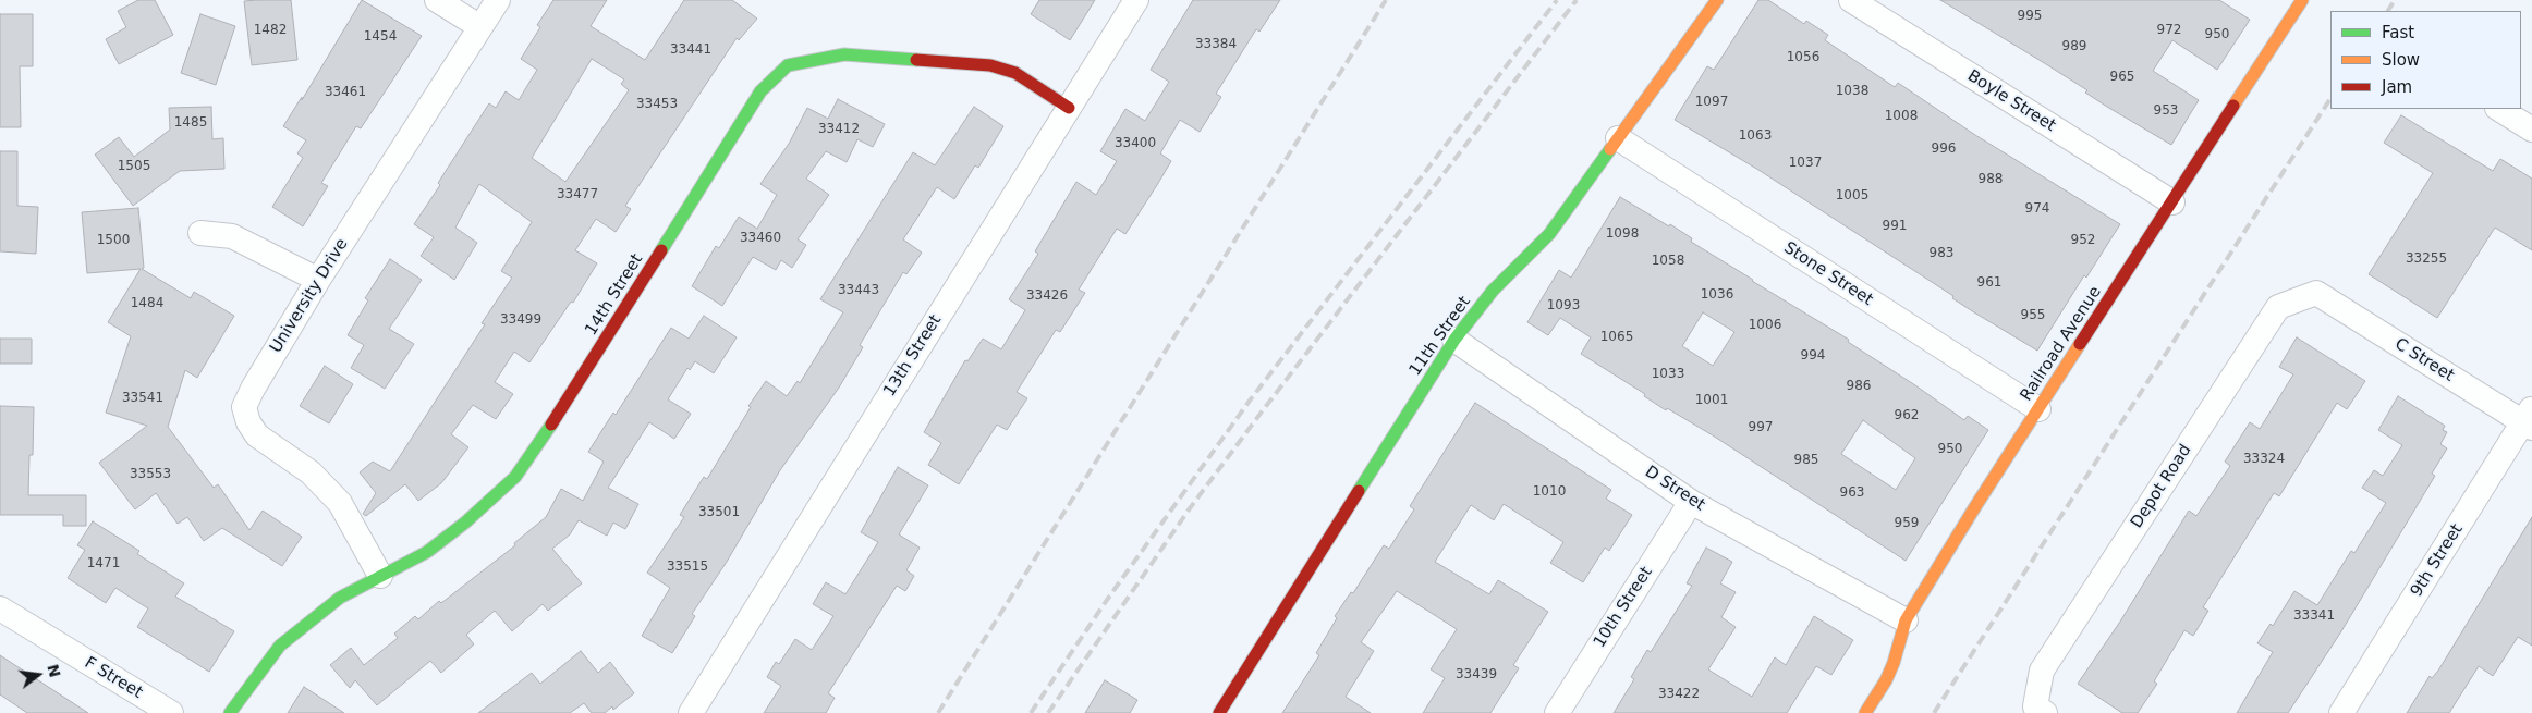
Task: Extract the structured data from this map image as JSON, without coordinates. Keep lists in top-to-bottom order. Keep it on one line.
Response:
{"streets":{"street":["Boyle Street","Stone Street","14th Street","University Drive","11th Street","Railroad Avenue","13th Street","C Street","Depot Road","D Street","9th Street","10th Street","F Street"]},"crossings":[["Boyle Street","Railroad Avenue"],["Stone Street","11th Street"],["Stone Street","Railroad Avenue"],["14th Street","University Drive"],["14th Street","13th Street"],["11th Street","D Street"],["Railroad Avenue","D Street"],["C Street","Depot Road"],["C Street","9th Street"],["D Street","10th Street"]],"house_numbers":["995","1482","972","950","1454","33384","989","33441","1056","965","1038","33461","1097","33453","953","1008","1485","33412","1063","33400","996","1037","1505","988","33477","1005","974","991","1098","33460","1500","952","983","33255","1058","961","33443","1036","33426","1484","1093","955","33499","1006","1065","994","1033","986","33541","1001","962","997","950","33324","985","33553","1010","963","33501","959","1471","33515","33341","33439","33422"],"legend":["Fast","Slow","Jam"],"north":"right"}
